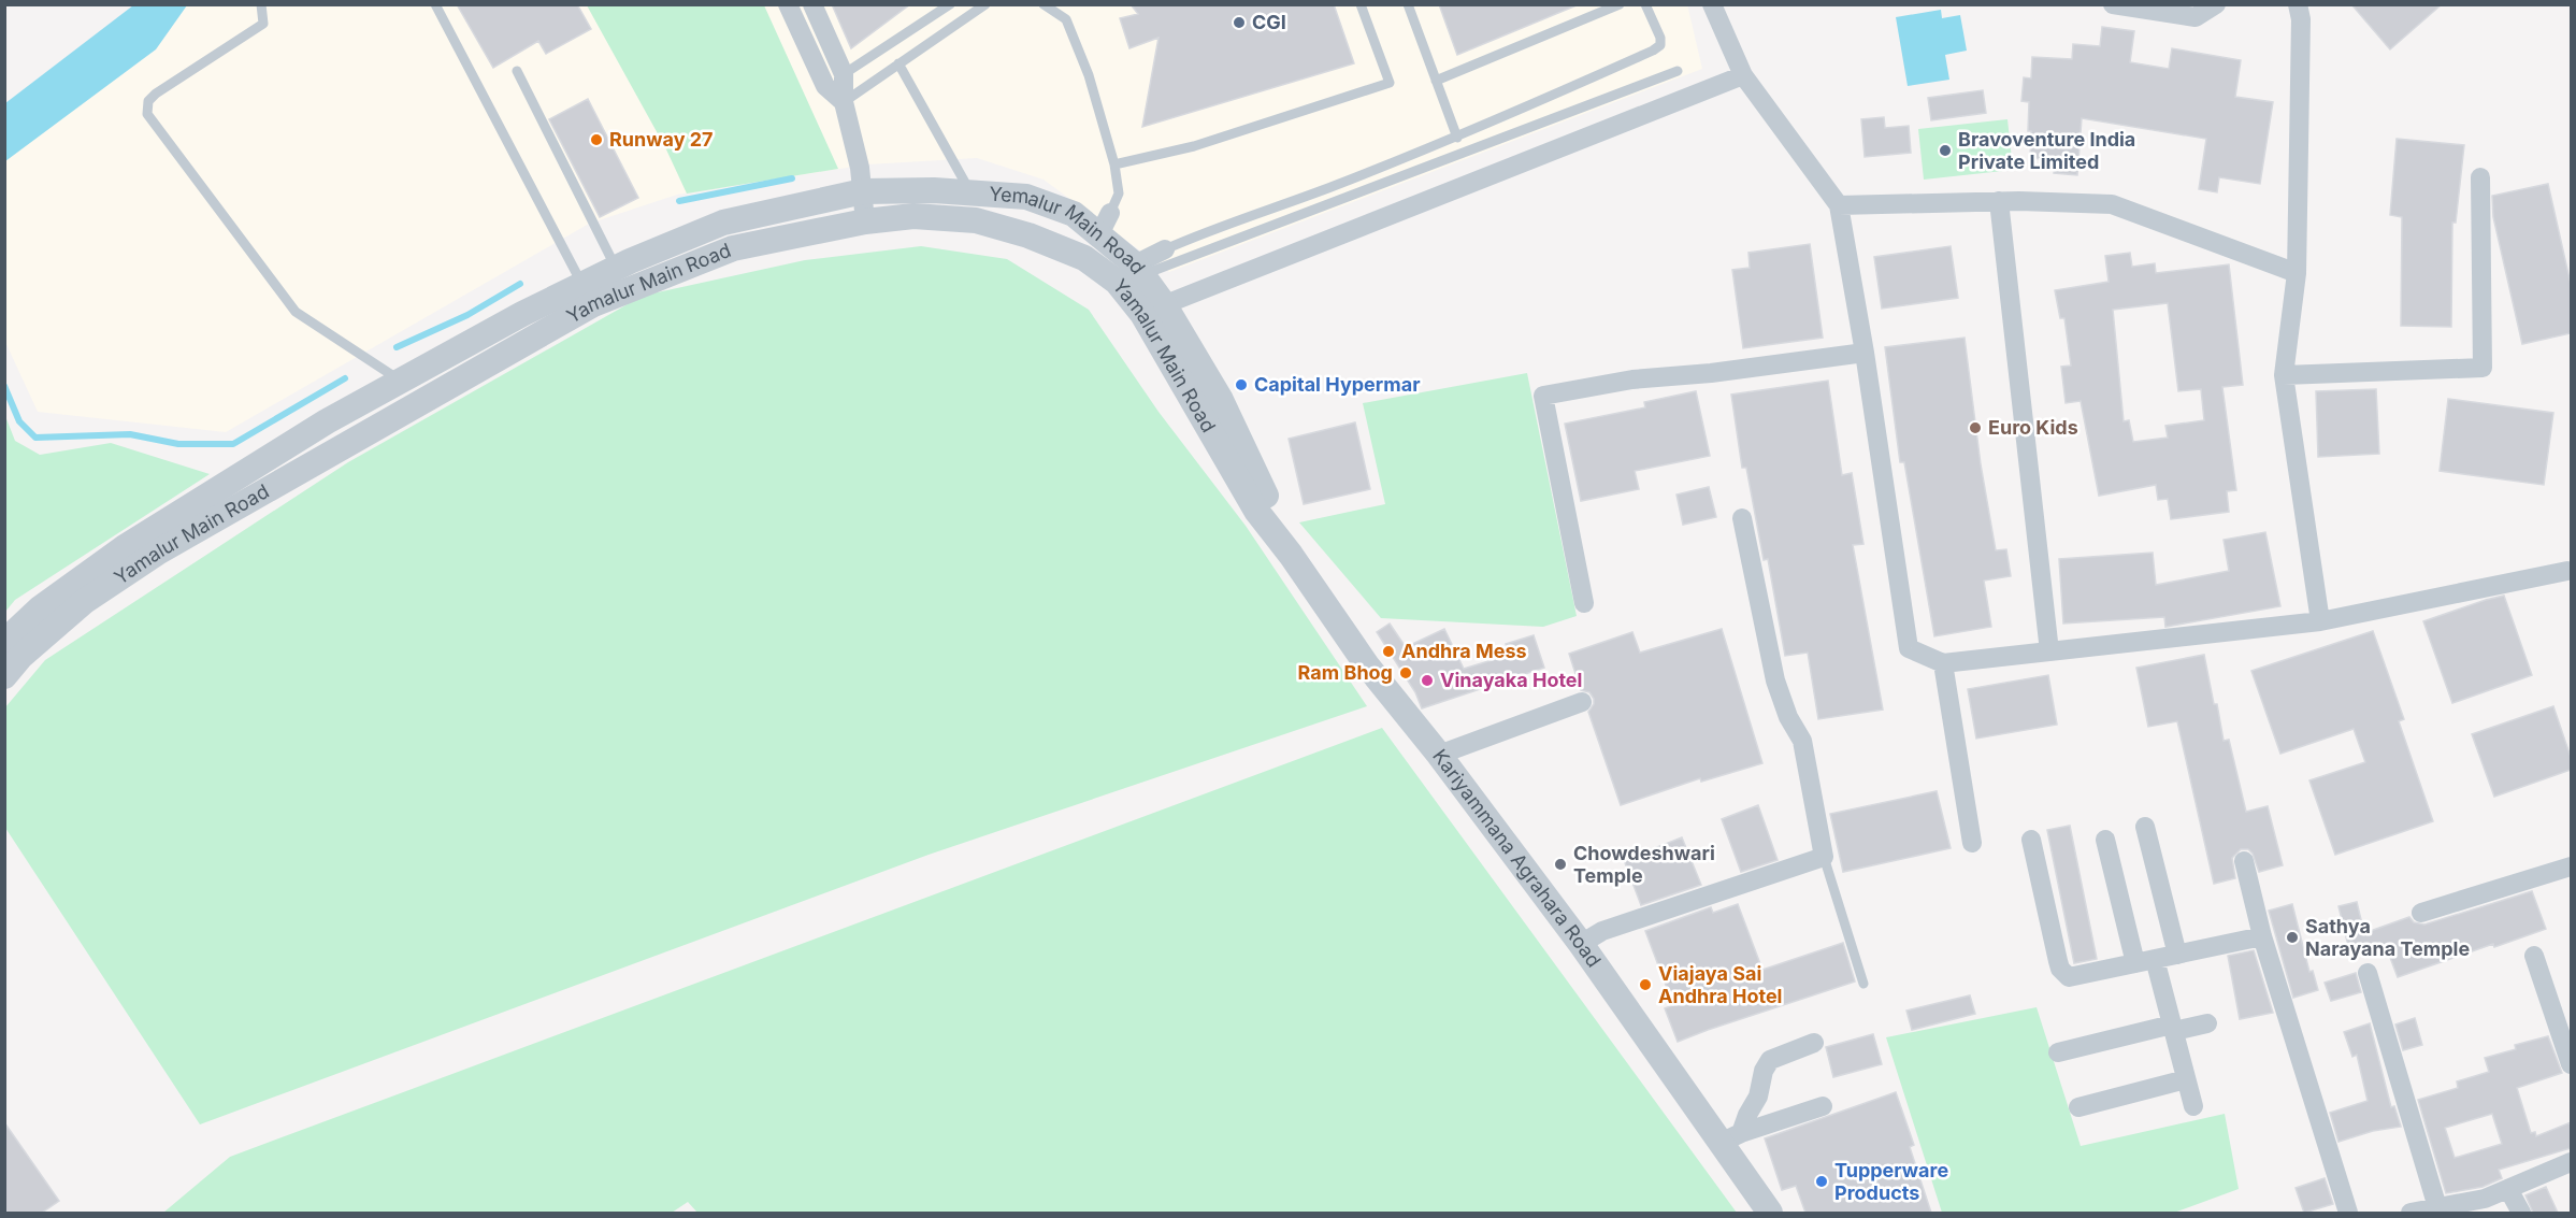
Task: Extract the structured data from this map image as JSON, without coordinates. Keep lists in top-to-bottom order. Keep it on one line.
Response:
{"streets":{"street":["Yemalur Main Road","Yamalur Main Road","Kariyammana Agrahara Road"]},"crossings":[["Yemalur Main Road","Yamalur Main Road"],["Yamalur Main Road","Kariyammana Agrahara Road"]],"places":["CGI","Runway 27","Bravoventure India Private Limited","Capital Hypermar","Euro Kids","Andhra Mess","Ram Bhog","Vinayaka Hotel","Chowdeshwari Temple","Sathya Narayana Temple","Viajaya Sai Andhra Hotel","Tupperware Products"]}
